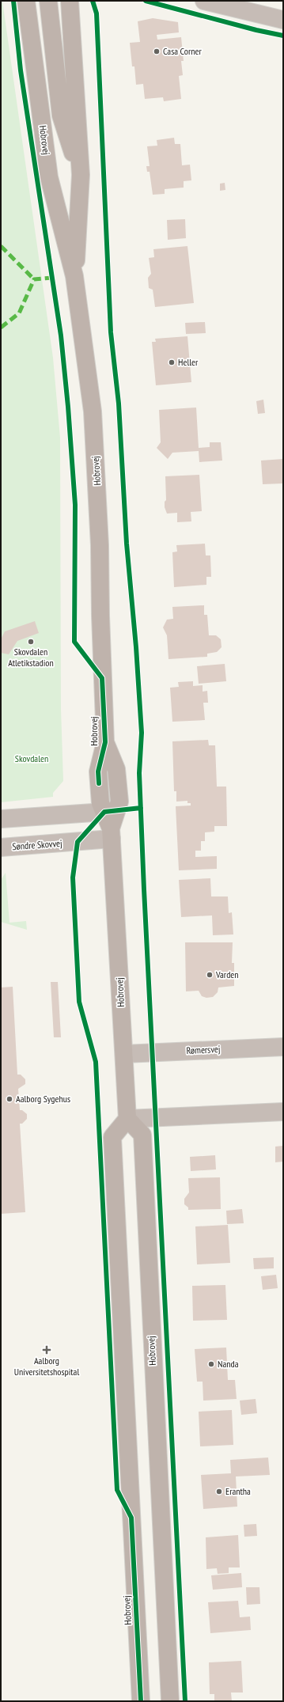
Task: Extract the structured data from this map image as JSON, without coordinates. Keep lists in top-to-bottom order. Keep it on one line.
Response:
{"streets":{"main road":["Hobrovej"],"street":["Søndre Skovvej","Rømersvej"]},"crossings":[["Hobrovej","Søndre Skovvej"],["Hobrovej","Rømersvej"]],"parks":["Skovdalen"],"places":{"other":["Casa Corner","Heller","Skovdalen Atletikstadion","Varden","Aalborg Sygehus","Nanda","Erantha"],"health":["Aalborg Universitetshospital"]}}
